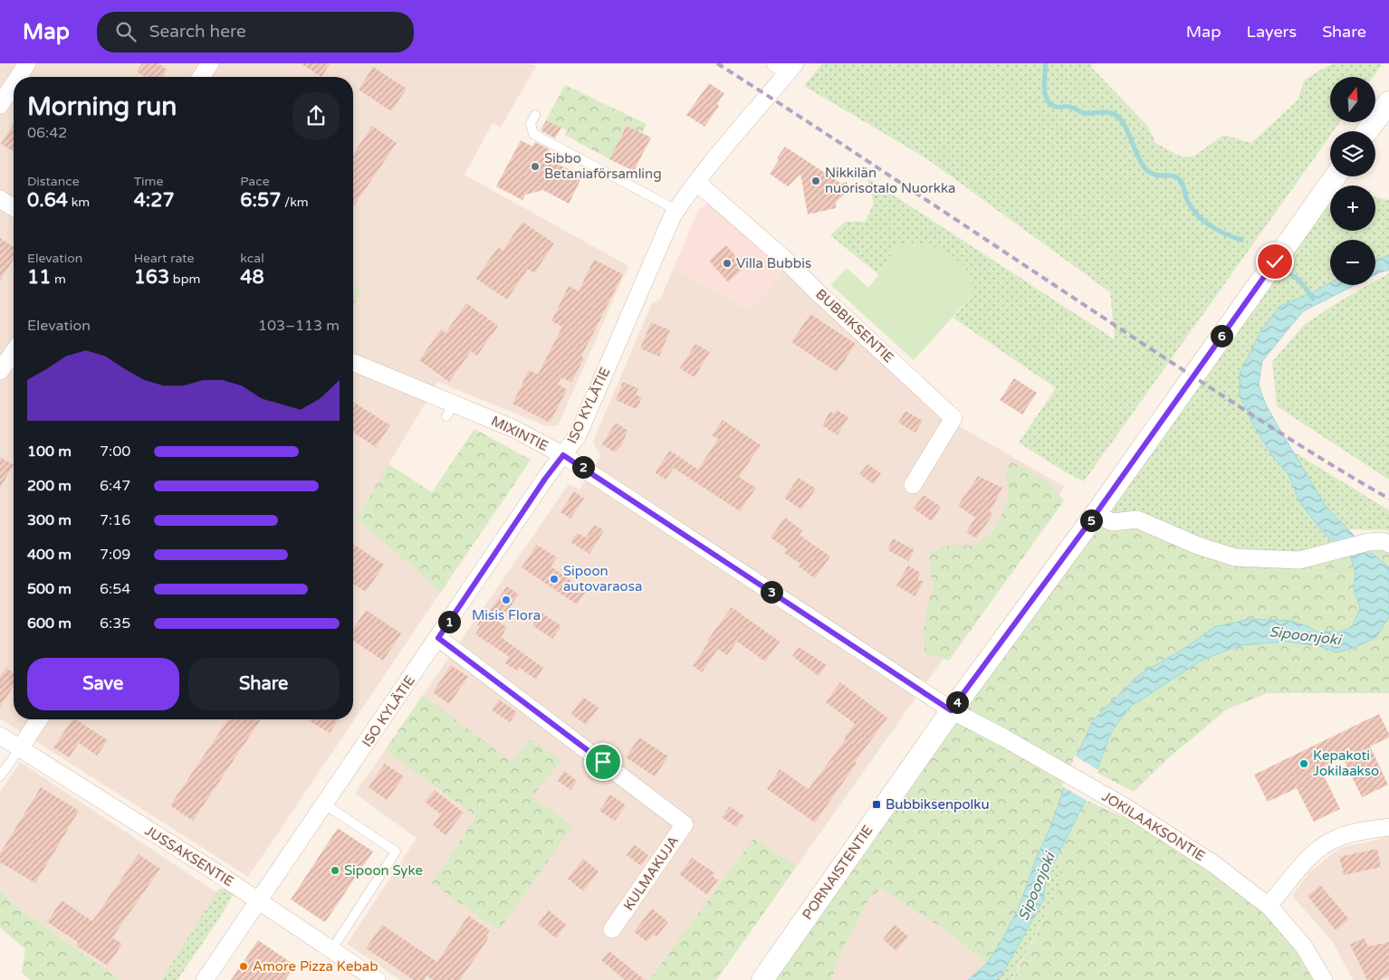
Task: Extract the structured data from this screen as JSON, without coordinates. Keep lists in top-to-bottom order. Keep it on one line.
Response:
{"streets":{"street":["BUBBIKSENTIE","ISO KYLÄTIE","MIXINTIE","JOKILAAKSONTIE","JUSSAKSENTIE","PORNAISTENTIE","KULMAKUJA"]},"crossings":[["BUBBIKSENTIE","ISO KYLÄTIE"],["ISO KYLÄTIE","MIXINTIE"],["ISO KYLÄTIE","JUSSAKSENTIE"],["ISO KYLÄTIE","KULMAKUJA"],["MIXINTIE","JOKILAAKSONTIE"],["MIXINTIE","PORNAISTENTIE"],["JOKILAAKSONTIE","PORNAISTENTIE"]],"water":["Sipoonjoki"],"places":{"other":["Sibbo Betaniaförsamling","Nikkilän nuorisotalo Nuorkka","Villa Bubbis","Sipoon autovaraosa","Misis Flora","Kepakoti Jokilaakso","Sipoon Syke","Amore Pizza Kebab"],"transit":["Bubbiksenpolku"]},"north":"top","page":{"header":"Map","search":"Search here","nav":["Map","Layers","Share"],"map_buttons":["+","−"],"heading":["Morning run","06:42"],"stats":[["Distance","0.64 km"],["Time","4:27"],["Pace","6:57 /km"],["Elevation","11 m"],["Heart rate","163 bpm"],["kcal","48"]],"chart":["Elevation","103–113 m"],"pins":["6","2","5","3","1","4"],"list":[{"name":"100 m","note":"7:00"},{"name":"200 m","note":"6:47"},{"name":"300 m","note":"7:16"},{"name":"400 m","note":"7:09"},{"name":"500 m","note":"6:54"},{"name":"600 m","note":"6:35"}],"buttons":["Save","Share"]}}
